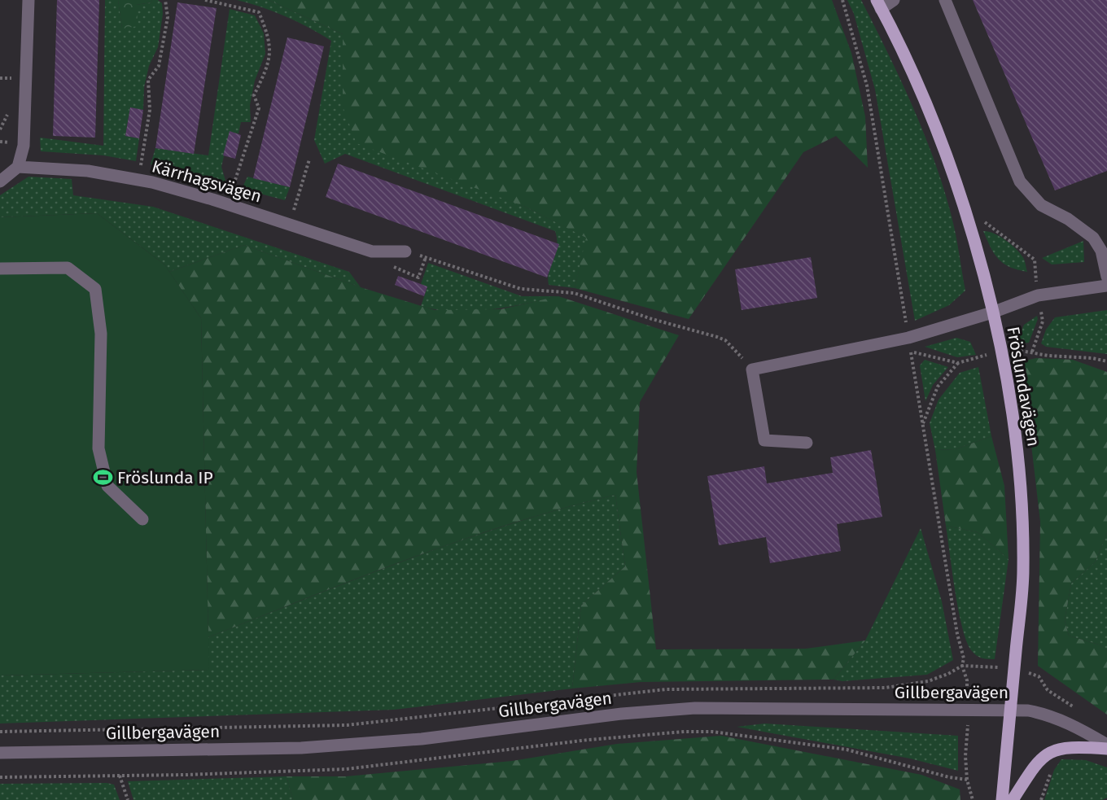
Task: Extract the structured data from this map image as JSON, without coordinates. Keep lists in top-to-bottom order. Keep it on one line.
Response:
{"streets":{"main road":["Fröslundavägen"],"street":["Kärrhagsvägen","Gillbergavägen"]},"crossings":[["Fröslundavägen","Gillbergavägen"]],"places":{"sports":["Fröslunda IP"]}}
